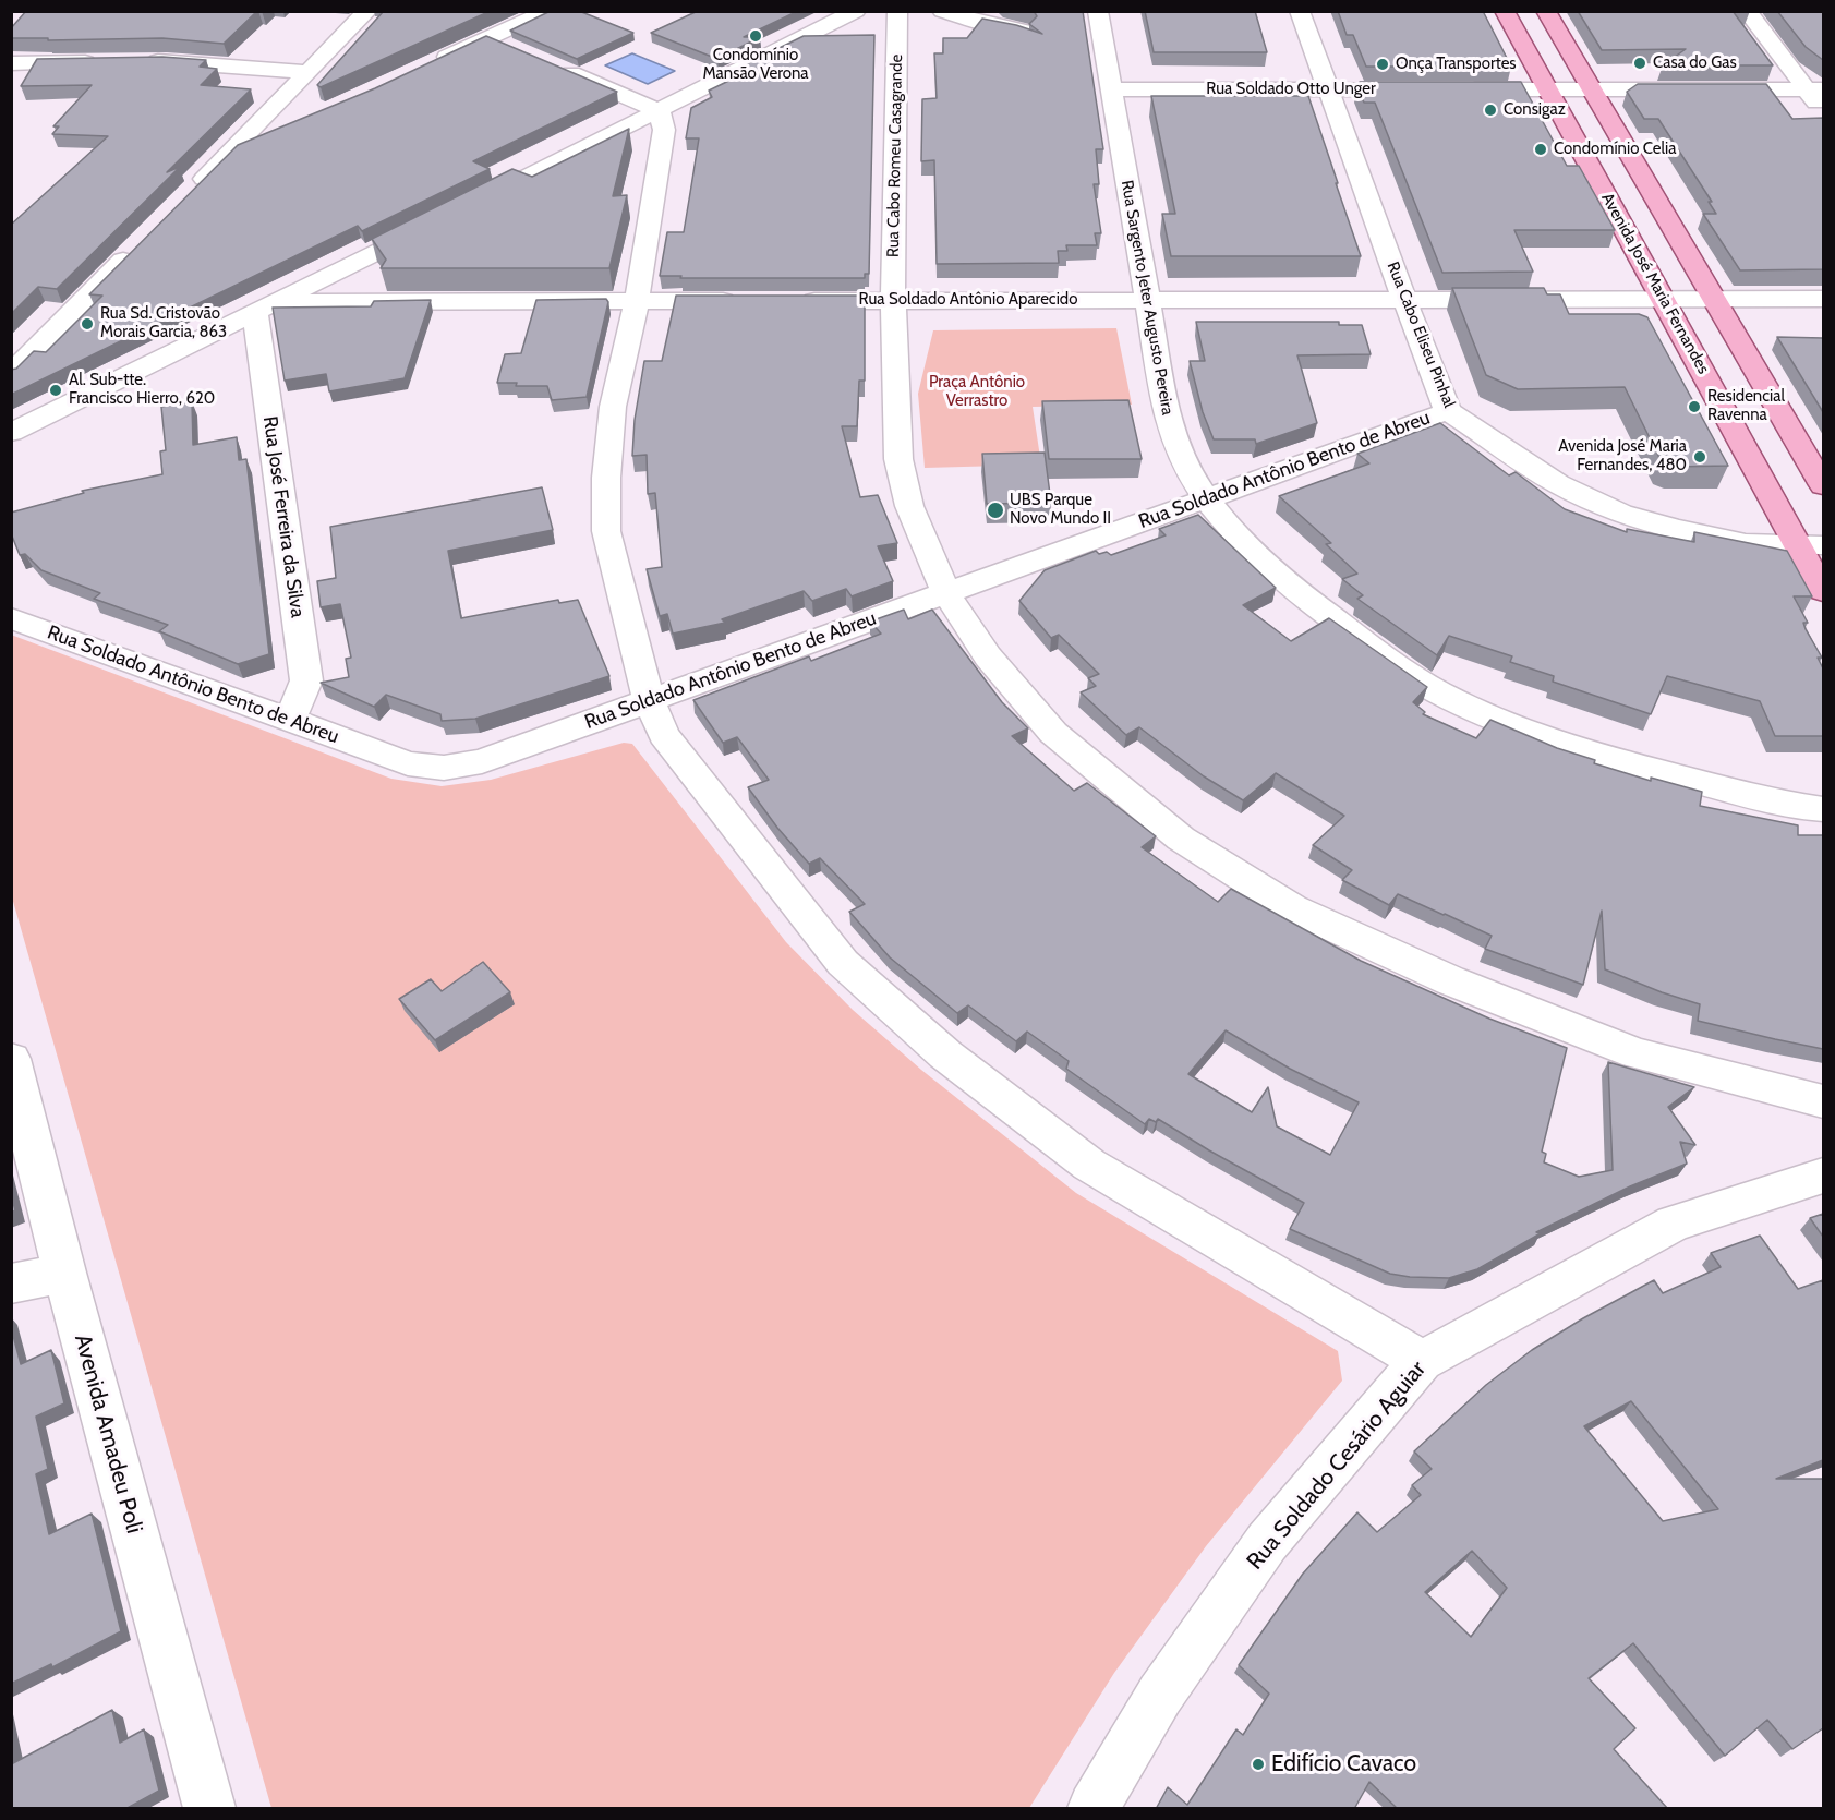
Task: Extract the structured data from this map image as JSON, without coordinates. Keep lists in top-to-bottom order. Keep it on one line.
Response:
{"streets":{"main road":["Avenida José Maria Fernandes"],"street":["Rua Soldado Otto Unger","Rua Cabo Romeu Casagrande","Rua Sargento Jeter Augusto Pereira","Rua Soldado Antônio Aparecido","Rua Cabo Eliseu Pinhal","Rua Soldado Antônio Bento de Abreu","Rua José Ferreira da Silva","Avenida Amadeu Poli","Rua Soldado Cesário Aguiar"]},"crossings":[["Rua Soldado Otto Unger","Rua Sargento Jeter Augusto Pereira"],["Rua Soldado Otto Unger","Rua Cabo Eliseu Pinhal"],["Rua Cabo Romeu Casagrande","Rua Soldado Antônio Aparecido"],["Rua Cabo Romeu Casagrande","Rua Soldado Antônio Bento de Abreu"],["Avenida José Maria Fernandes","Rua Soldado Antônio Aparecido"],["Avenida José Maria Fernandes","Rua Cabo Eliseu Pinhal"],["Rua Sargento Jeter Augusto Pereira","Rua Soldado Antônio Aparecido"],["Rua Sargento Jeter Augusto Pereira","Rua Soldado Antônio Bento de Abreu"],["Rua Soldado Antônio Aparecido","Rua Cabo Eliseu Pinhal"],["Rua Cabo Eliseu Pinhal","Rua Soldado Antônio Bento de Abreu"],["Rua Soldado Antônio Bento de Abreu","Rua José Ferreira da Silva"]],"parks":["Praça Antônio Verrastro"],"places":["Condomínio Mansão Verona","Casa do Gas","Onça Transportes","Consigaz","Condomínio Celia","Rua Sd. Cristovão Morais Garcia, 863","Al. Sub-tte. Francisco Hierro, 620","Residencial Ravenna","Avenida José Maria Fernandes, 480","UBS Parque Novo Mundo II","Edifício Cavaco"]}
